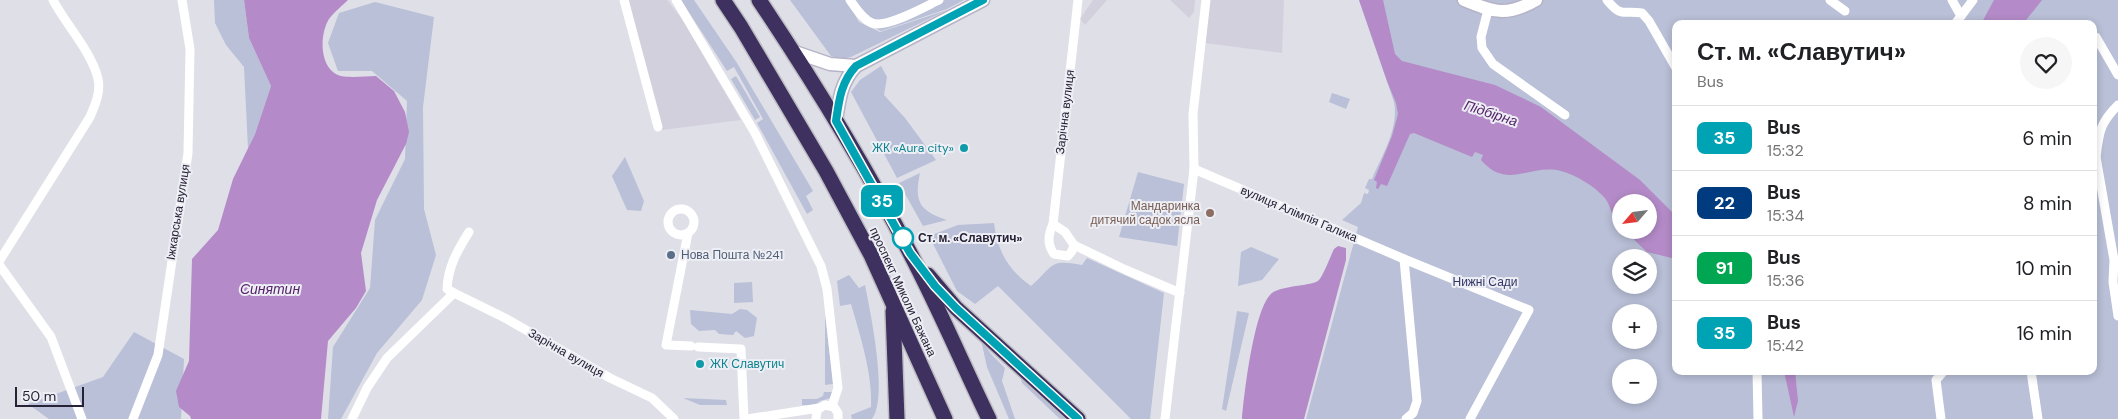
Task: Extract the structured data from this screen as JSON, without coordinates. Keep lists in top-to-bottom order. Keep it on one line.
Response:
{"streets":{"highway":["проспект Миколи Бажана"],"street":["Зарічна вулиця","Іжкарська вулиця","вулиця Алімпія Галика"]},"water":["Підбірна","Синятин"],"parks":["Нижні Сади"],"places":["ЖК «Aura city»","Мандаринка дитячий садок ясла","Ст. м. «Славутич»","Нова Пошта №241","ЖК Славутич"],"lines":["bus line 35"],"scale_bar":"50 m","north":"bottom left","page":{"on_map":"35","heading":["Ст. м. «Славутич»","Bus"],"list":[{"mark":"35","name":"Bus","note":"15:32","value":"6 min"},{"mark":"22","name":"Bus","note":"15:34","value":"8 min"},{"mark":"91","name":"Bus","note":"15:36","value":"10 min"},{"mark":"35","name":"Bus","note":"15:42","value":"16 min"}],"map_buttons":["+","−"],"scale":"50 m"}}
